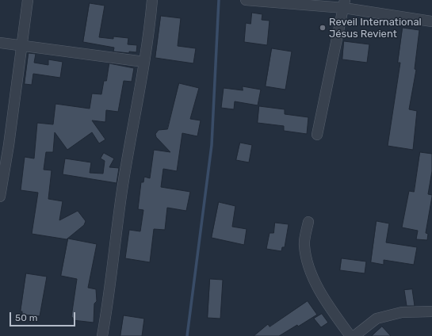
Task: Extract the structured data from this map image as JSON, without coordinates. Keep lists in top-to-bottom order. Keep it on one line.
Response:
{"places":["Reveil International Jésus Revient"],"scale_bar":"50 m"}
